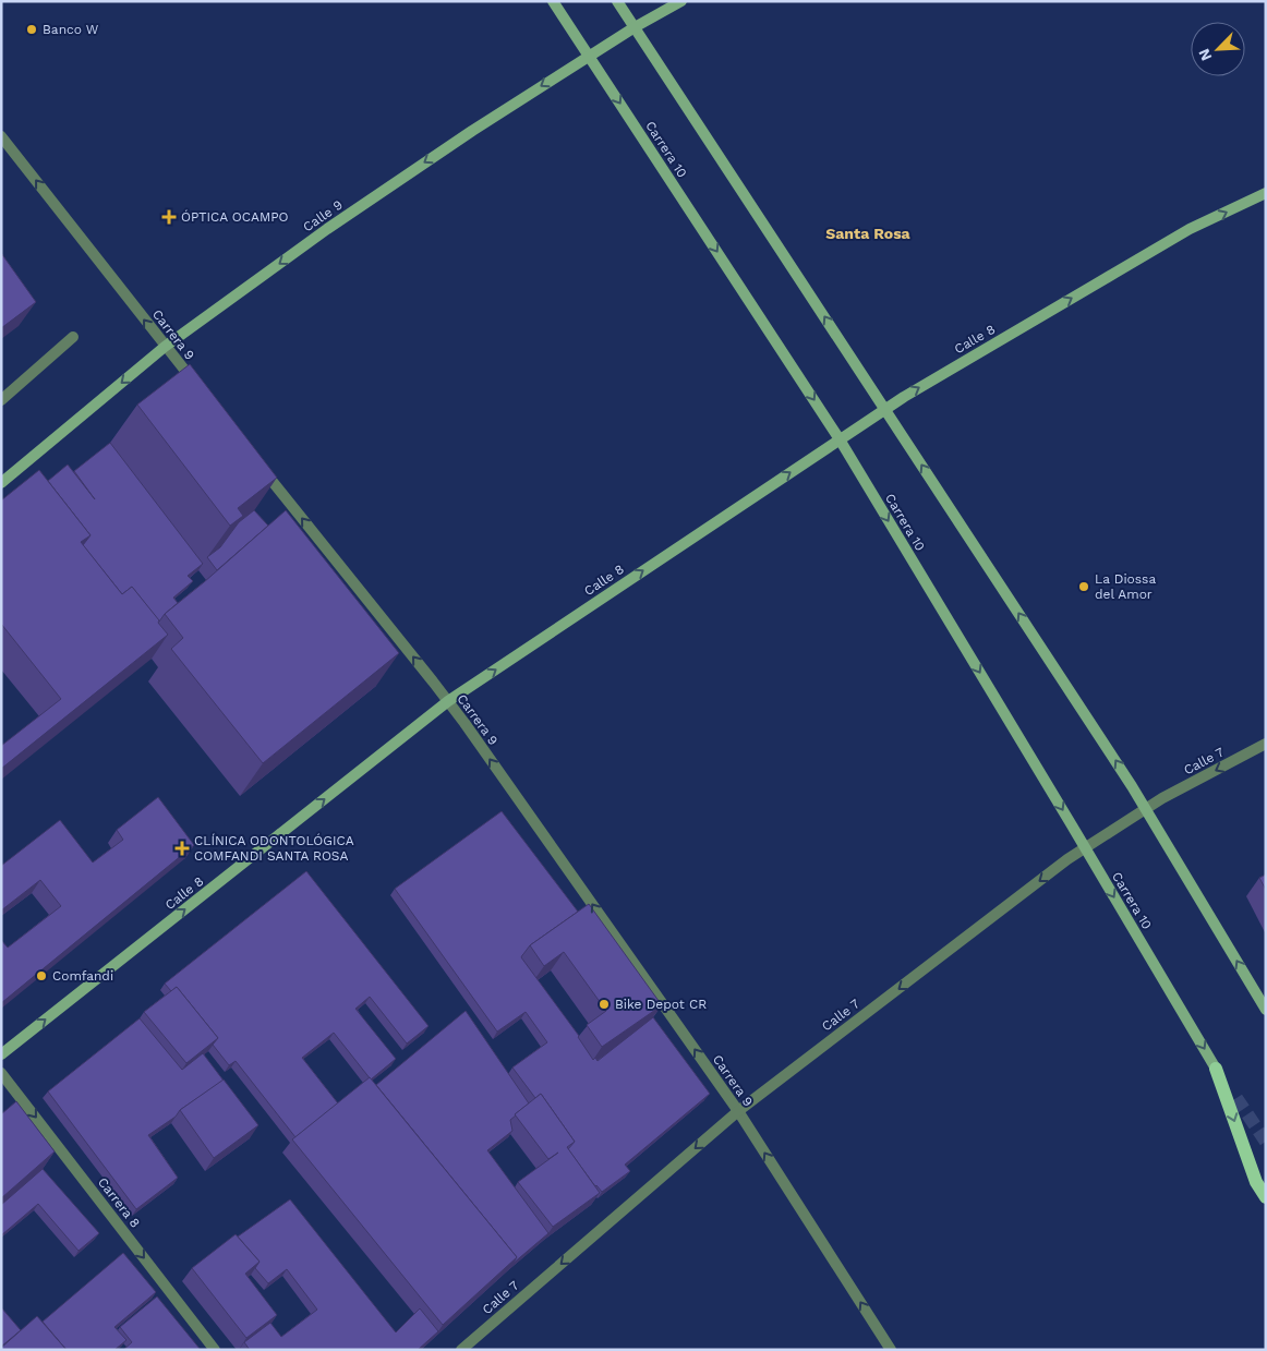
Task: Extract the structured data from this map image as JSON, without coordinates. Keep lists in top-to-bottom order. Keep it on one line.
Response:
{"streets":{"main road":["Carrera 10","Calle 9","Calle 8"],"street":["Carrera 9","Calle 7","Carrera 8"]},"crossings":[["Carrera 10","Calle 9"],["Carrera 10","Calle 8"],["Carrera 10","Calle 7"],["Calle 9","Carrera 9"],["Carrera 9","Calle 8"],["Carrera 9","Calle 7"]],"one_way":["Calle 9","Carrera 9","Calle 8","Calle 7","Carrera 8"],"districts":["Santa Rosa"],"places":{"other":["Banco W","La Diossa del Amor","Comfandi","Bike Depot CR"],"health":["ÓPTICA OCAMPO","CLÍNICA ODONTOLÓGICA COMFANDI SANTA ROSA"]},"north":"bottom left"}
